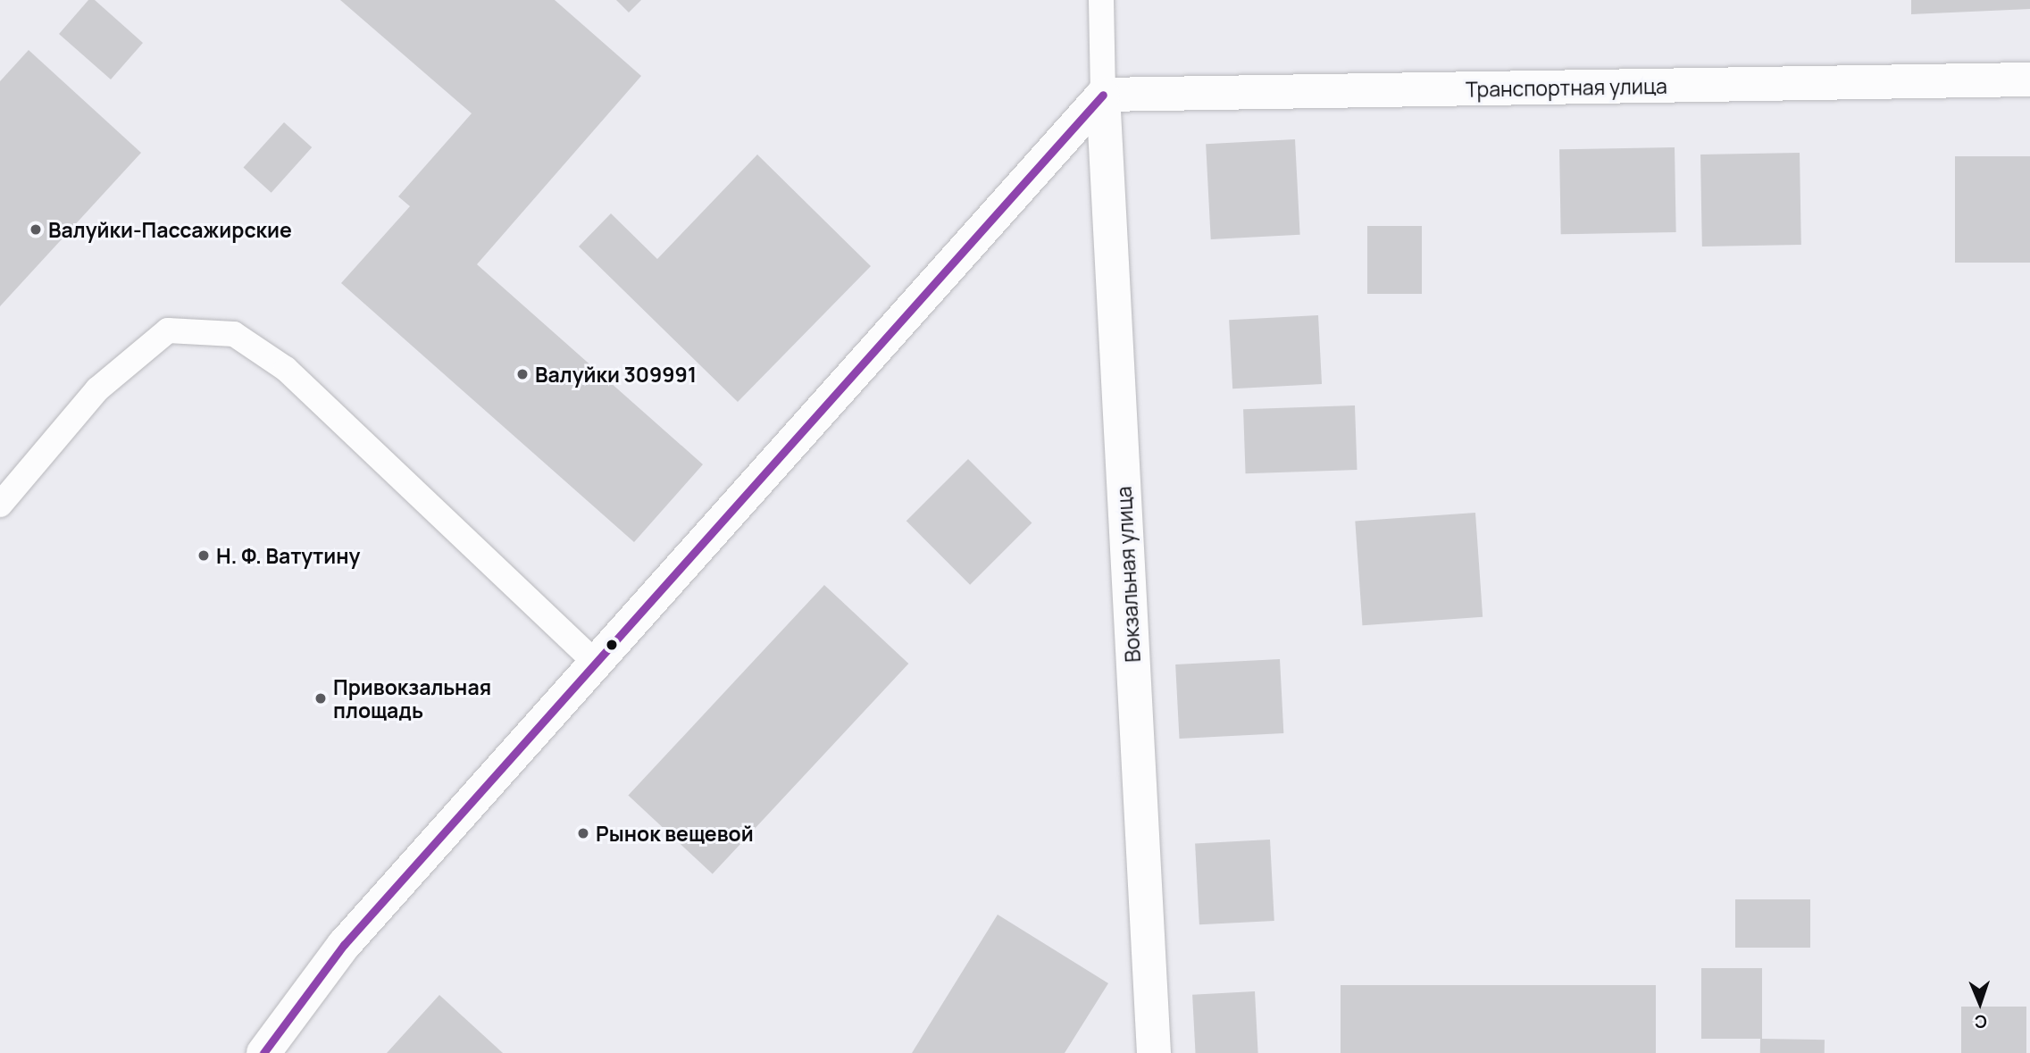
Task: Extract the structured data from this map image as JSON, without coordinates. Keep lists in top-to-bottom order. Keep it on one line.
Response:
{"streets":{"street":["Транспортная улица","Вокзальная улица"]},"crossings":[["Транспортная улица","Вокзальная улица"]],"places":["Валуйки-Пассажирские","Валуйки 309991","Н. Ф. Ватутину","Привокзальная площадь","Рынок вещевой"],"north":"bottom"}
